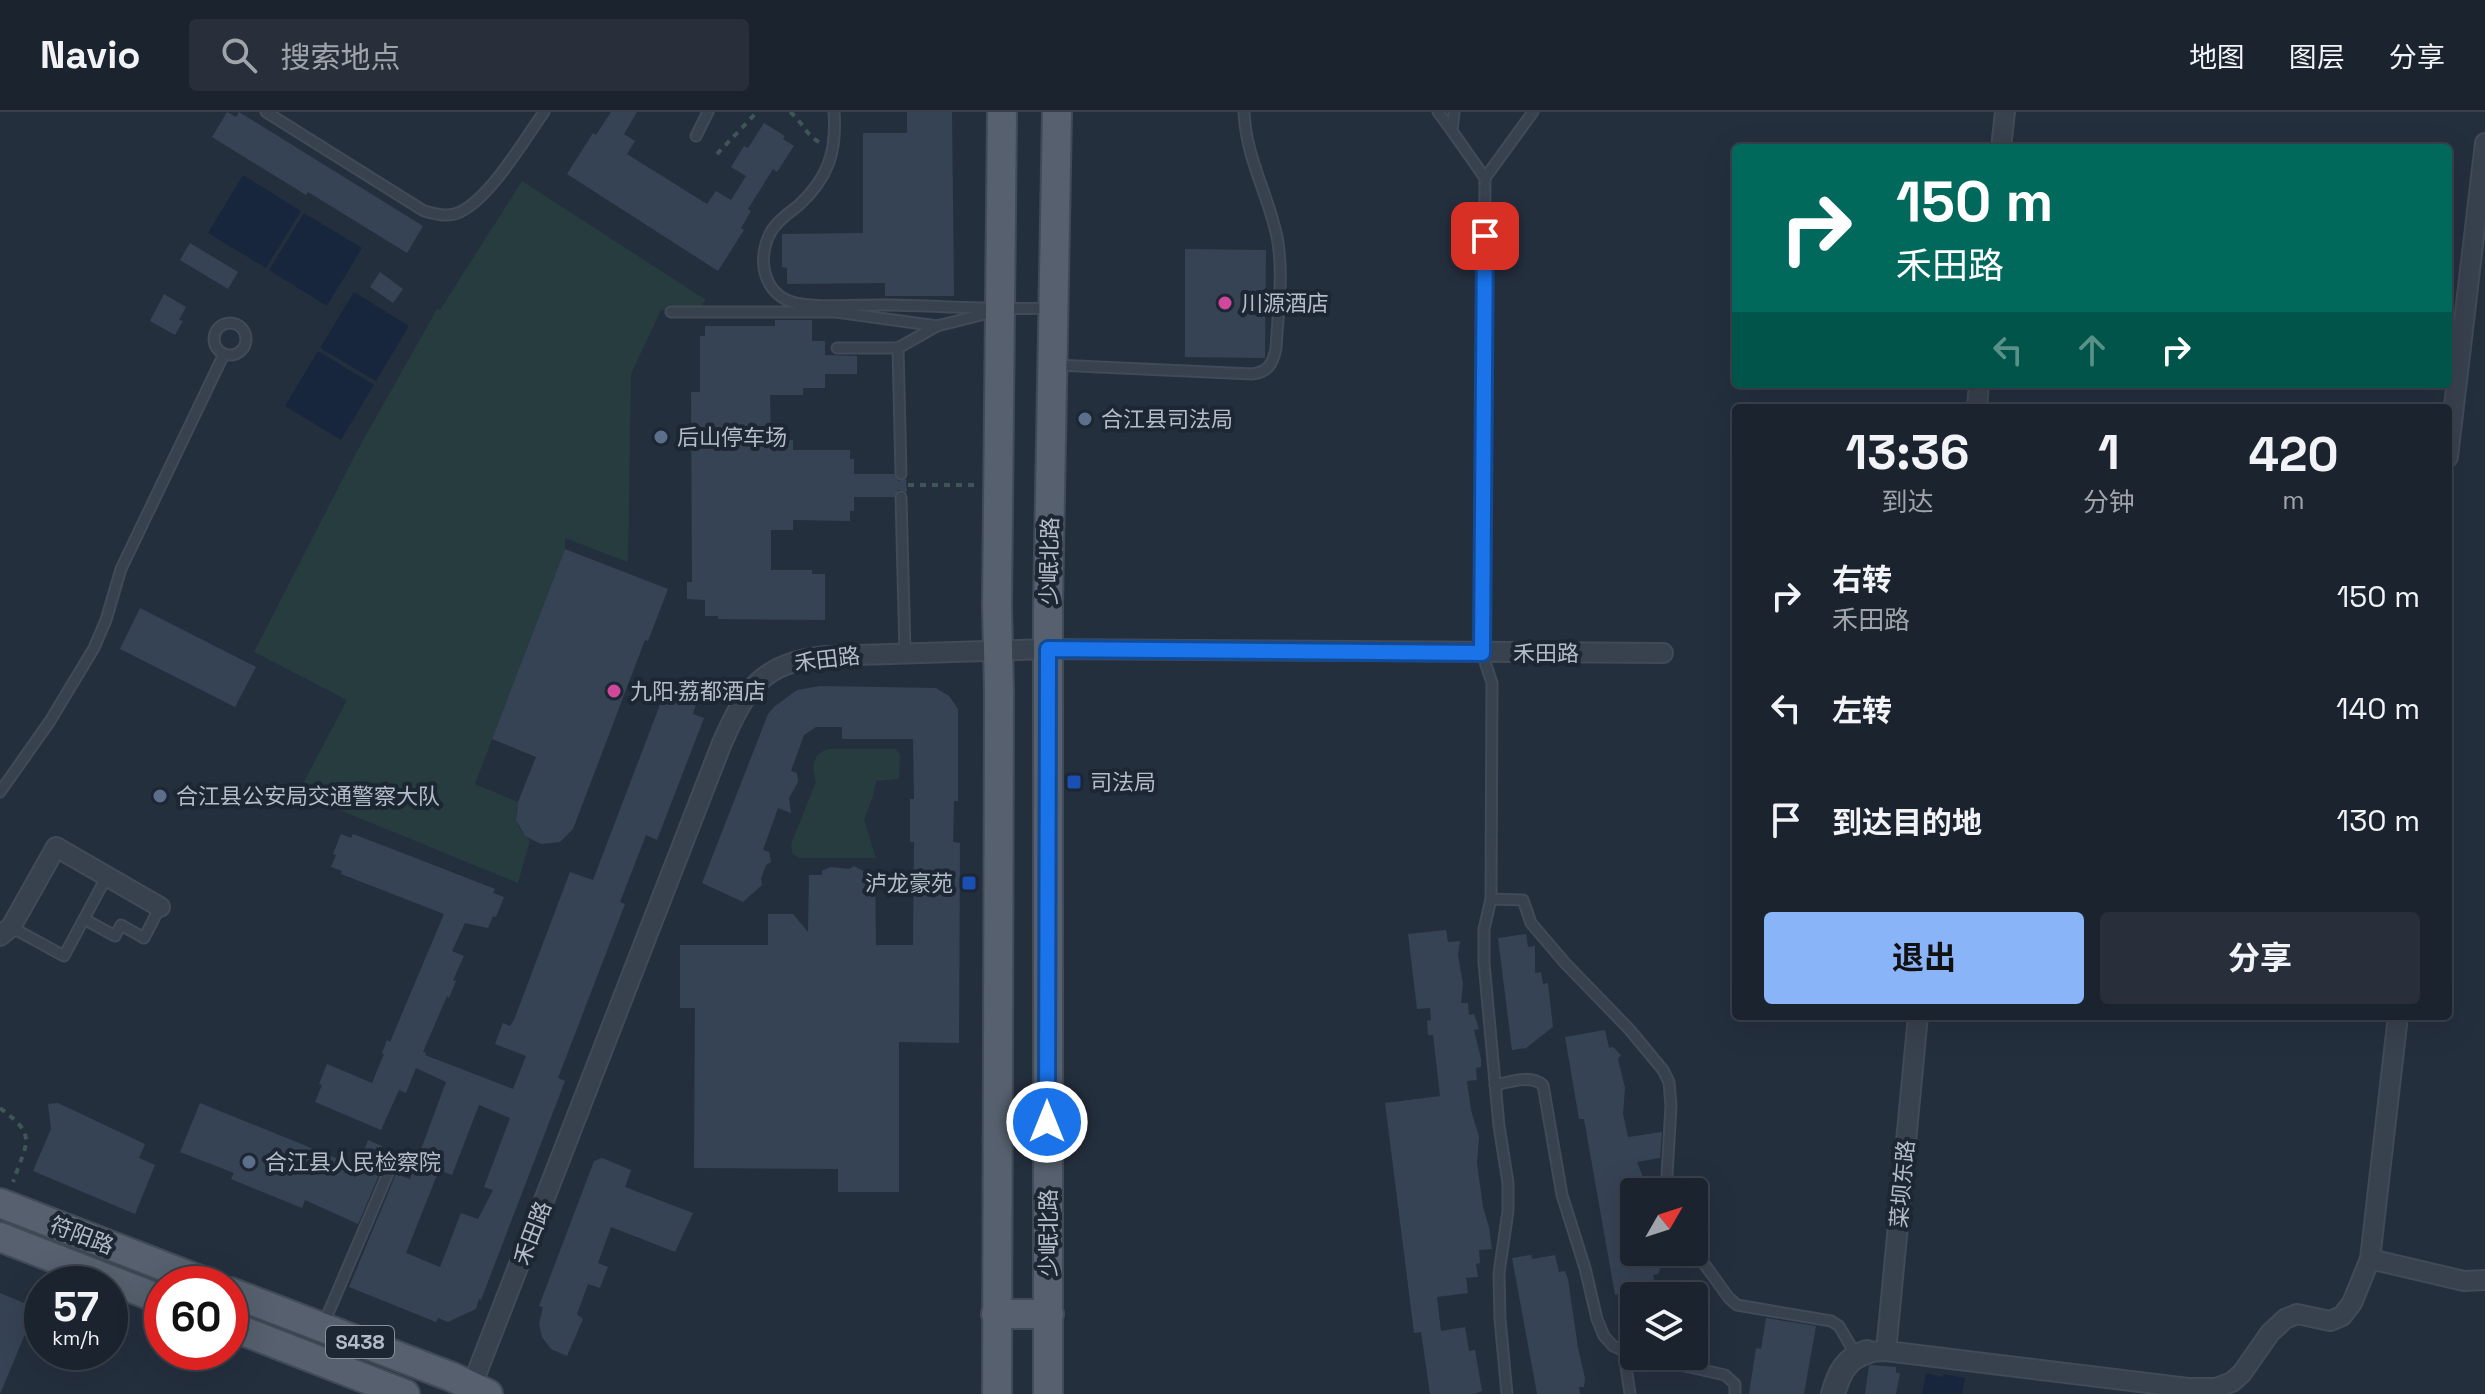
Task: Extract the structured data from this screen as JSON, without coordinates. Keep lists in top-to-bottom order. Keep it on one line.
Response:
{"streets":{"main road":["少岷北路","符阳路","S438"],"street":["禾田路","菜坝东路"]},"crossings":[["少岷北路","禾田路"],["禾田路","S438"]],"places":{"other":["川源酒店","合江县司法局","后山停车场","九阳·荔都酒店","合江县公安局交通警察大队","合江县人民检察院"],"transit":["司法局","泸龙豪苑"]},"north":"top right","page":{"header":"Navio","search":"搜索地点","nav":["地图","图层","分享"],"turn":["150 m","禾田路"],"eta":["13:36","到达","1","分钟","420","m"],"list":[{"name":"右转","note":"禾田路","value":"150 m"},{"name":"左转","value":"140 m"},{"name":"到达目的地","value":"130 m"}],"buttons":["退出","分享"],"speed":"57 km/h","limit":"60"}}
